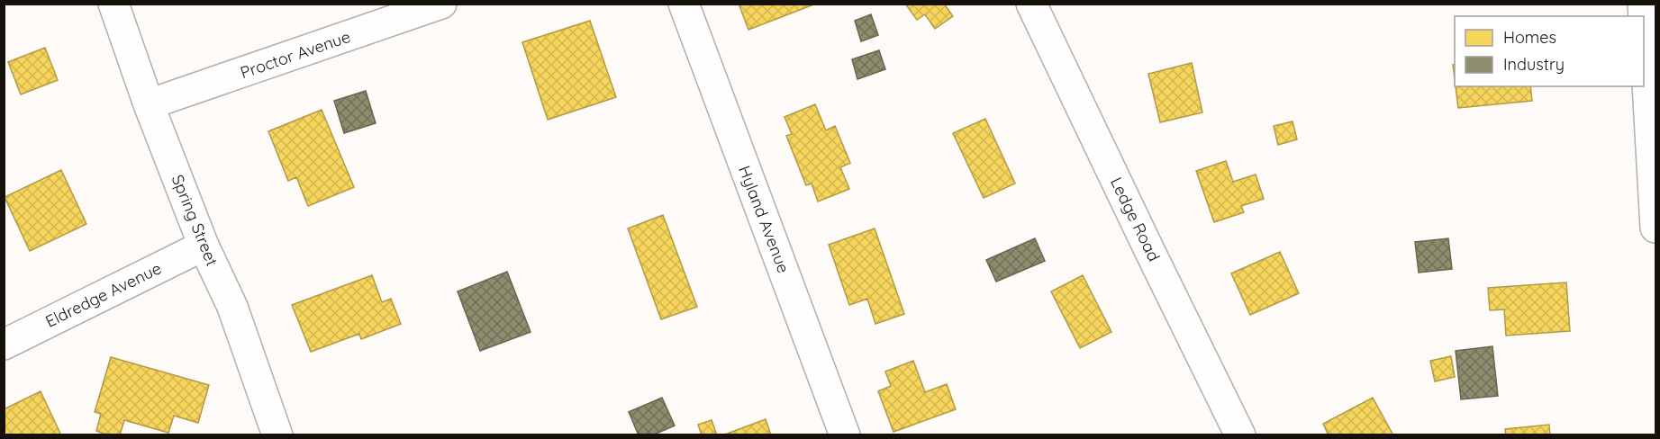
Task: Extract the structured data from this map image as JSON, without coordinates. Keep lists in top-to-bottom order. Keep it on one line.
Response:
{"streets":{"street":["Proctor Avenue","Hyland Avenue","Ledge Road","Spring Street","Eldredge Avenue"]},"crossings":[["Proctor Avenue","Spring Street"],["Spring Street","Eldredge Avenue"]],"legend":["Homes","Industry"]}
